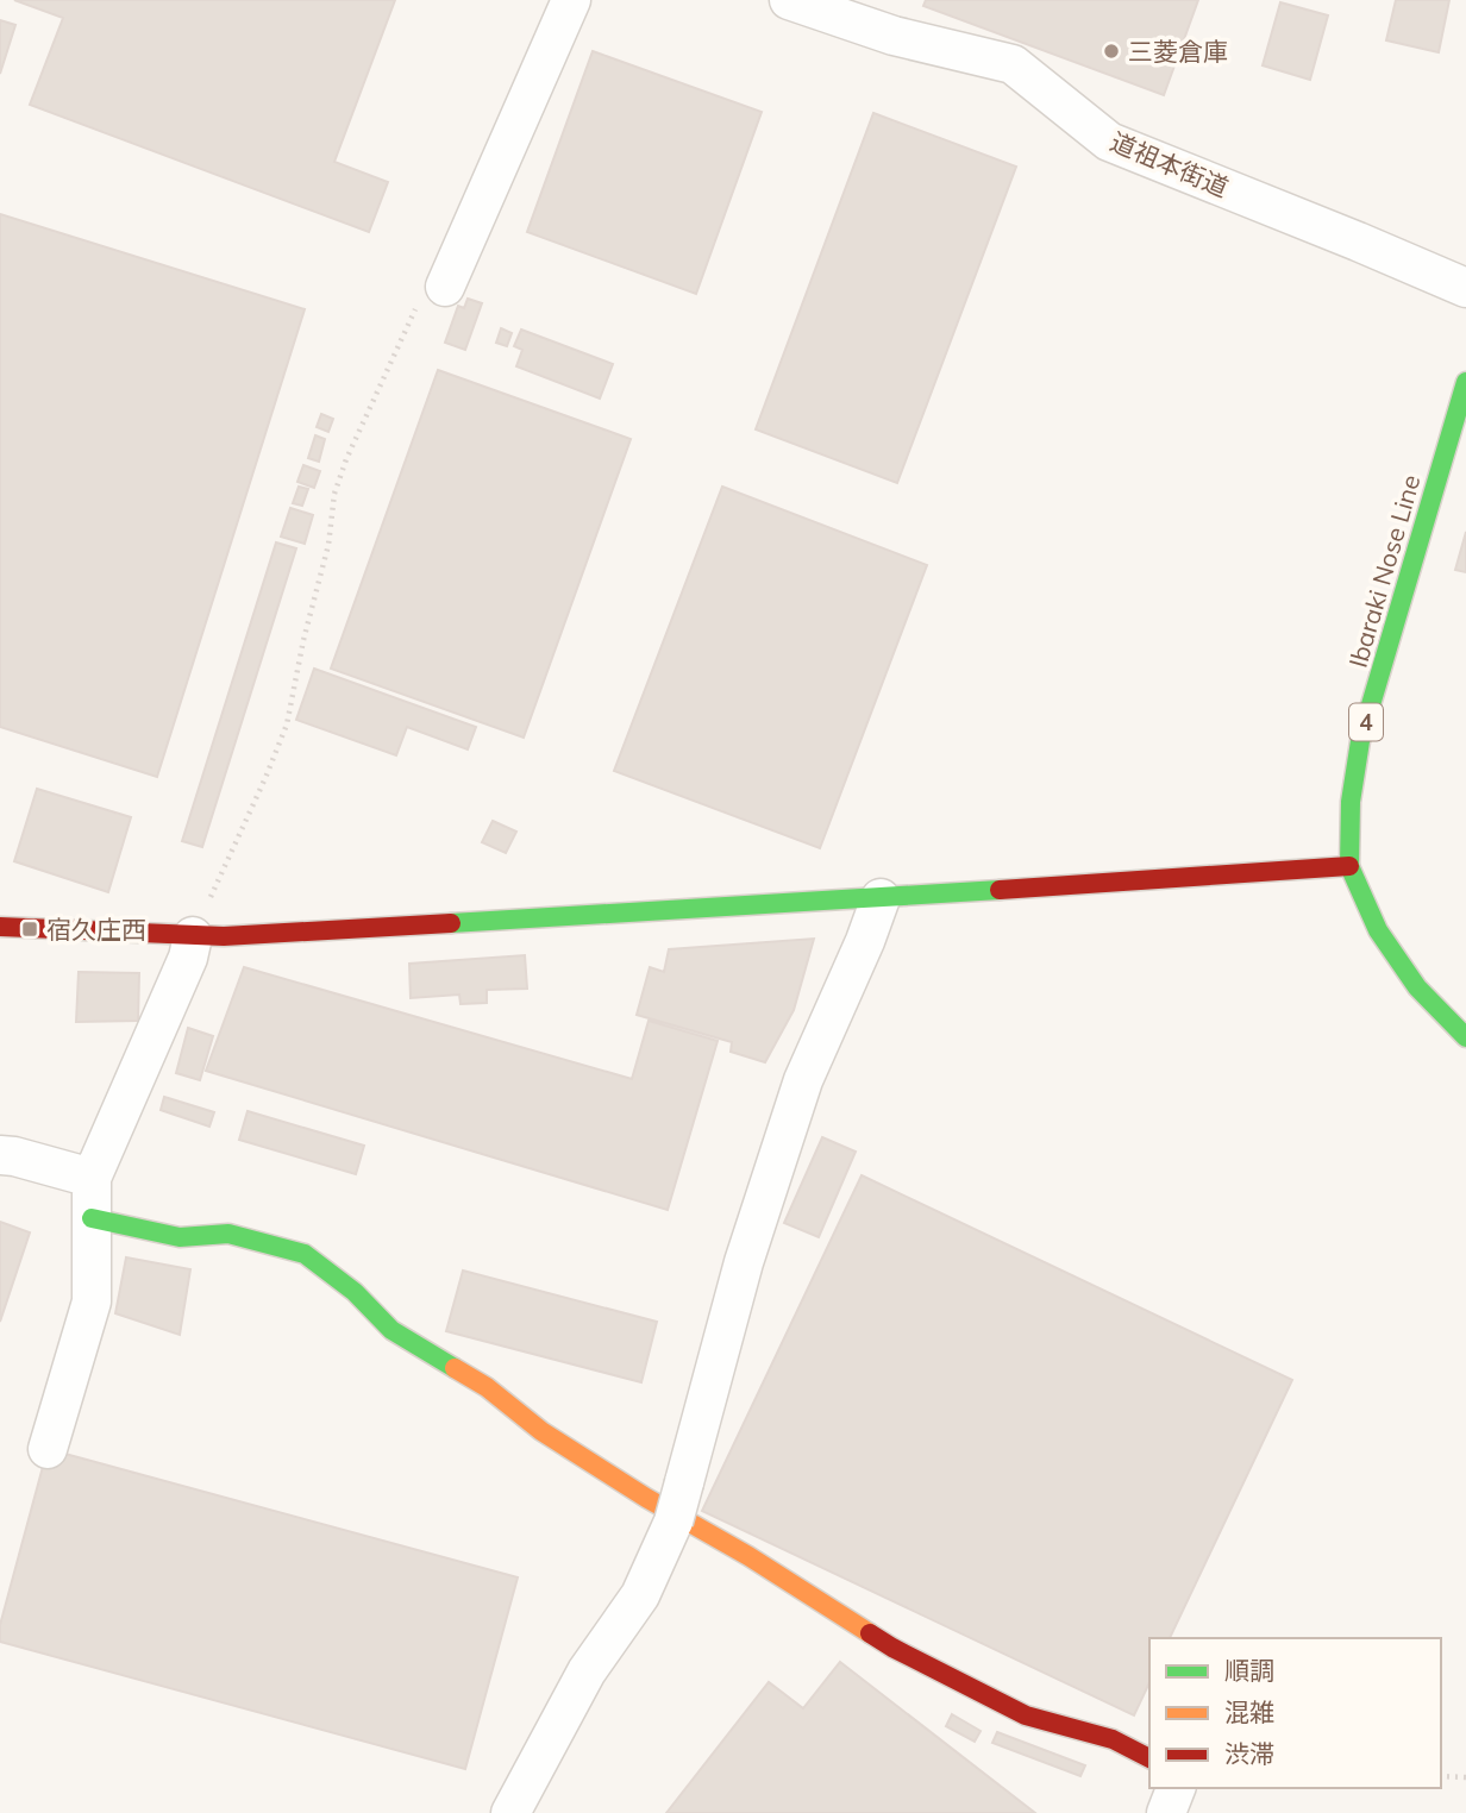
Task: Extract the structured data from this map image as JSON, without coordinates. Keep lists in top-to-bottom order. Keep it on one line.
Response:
{"streets":{"street":["道祖本街道","Ibaraki Nose Line","4"]},"places":{"other":["三菱倉庫"],"transit":["宿久庄西"]},"legend":["順調","混雑","渋滞"]}
